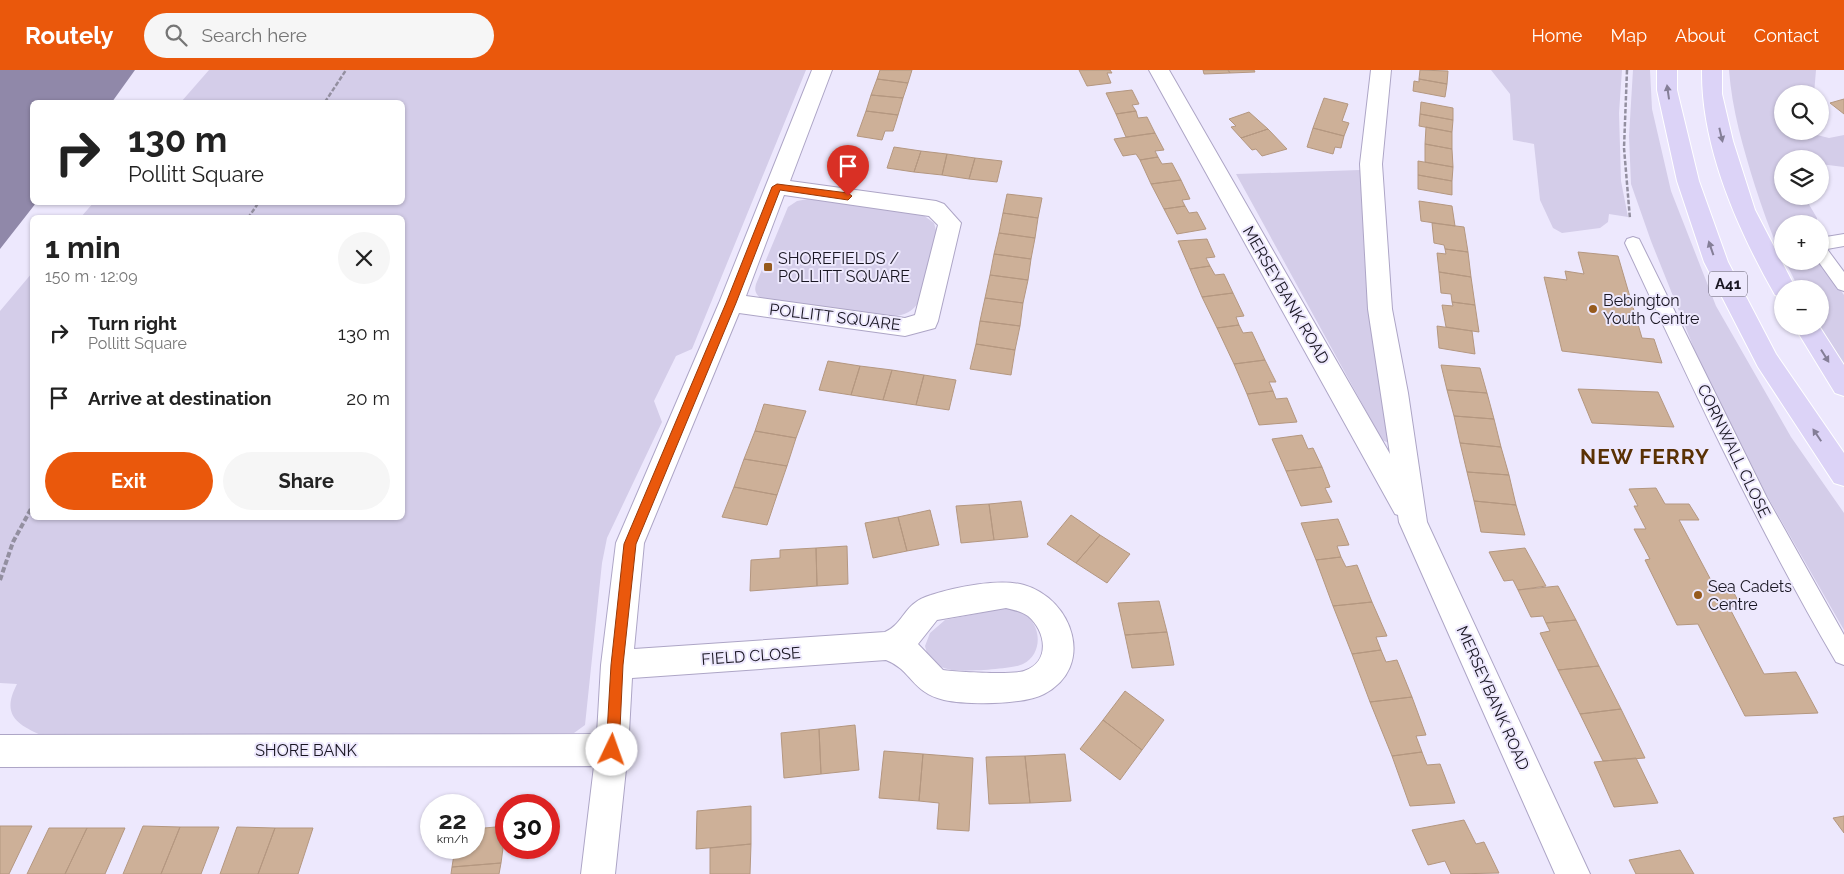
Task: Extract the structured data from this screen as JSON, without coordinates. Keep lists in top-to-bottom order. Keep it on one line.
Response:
{"streets":{"highway":["A41"],"street":["MERSEYBANK ROAD","POLLITT SQUARE","FIELD CLOSE","SHORE BANK"],"lane":["CORNWALL CLOSE"]},"districts":["NEW FERRY"],"places":{"transit":["SHOREFIELDS / POLLITT SQUARE"],"other":["Bebington Youth Centre","Sea Cadets Centre"]},"page":{"header":"Routely","search":"Search here","nav":["Home","Map","About","Contact"],"map_buttons":["+","−"],"turn":["130 m","Pollitt Square"],"heading":["1 min","150 m · 12:09"],"list":[{"name":"Turn right","note":"Pollitt Square","value":"130 m"},{"name":"Arrive at destination","value":"20 m"}],"buttons":["Exit","Share"],"speed":"22 km/h","limit":"30"}}
